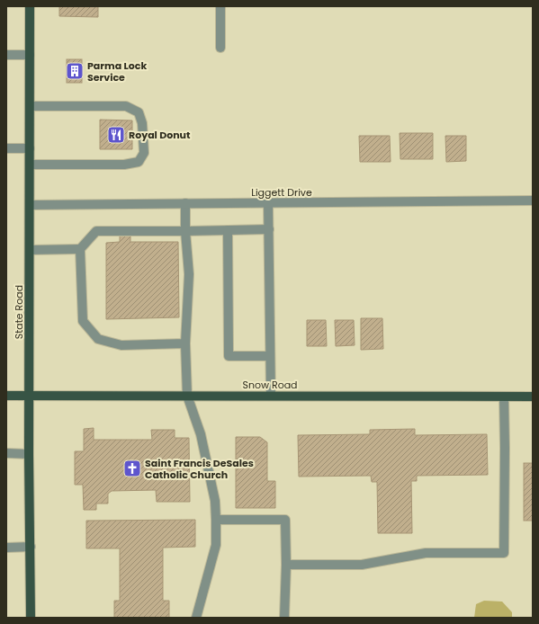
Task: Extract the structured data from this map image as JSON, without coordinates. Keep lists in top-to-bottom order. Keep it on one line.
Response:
{"streets":{"main road":["State Road","Snow Road"],"street":["Liggett Drive"]},"crossings":[["Liggett Drive","State Road"],["State Road","Snow Road"]],"places":{"building":["Parma Lock Service"],"restaurant":["Royal Donut"],"church":["Saint Francis DeSales Catholic Church"]}}
